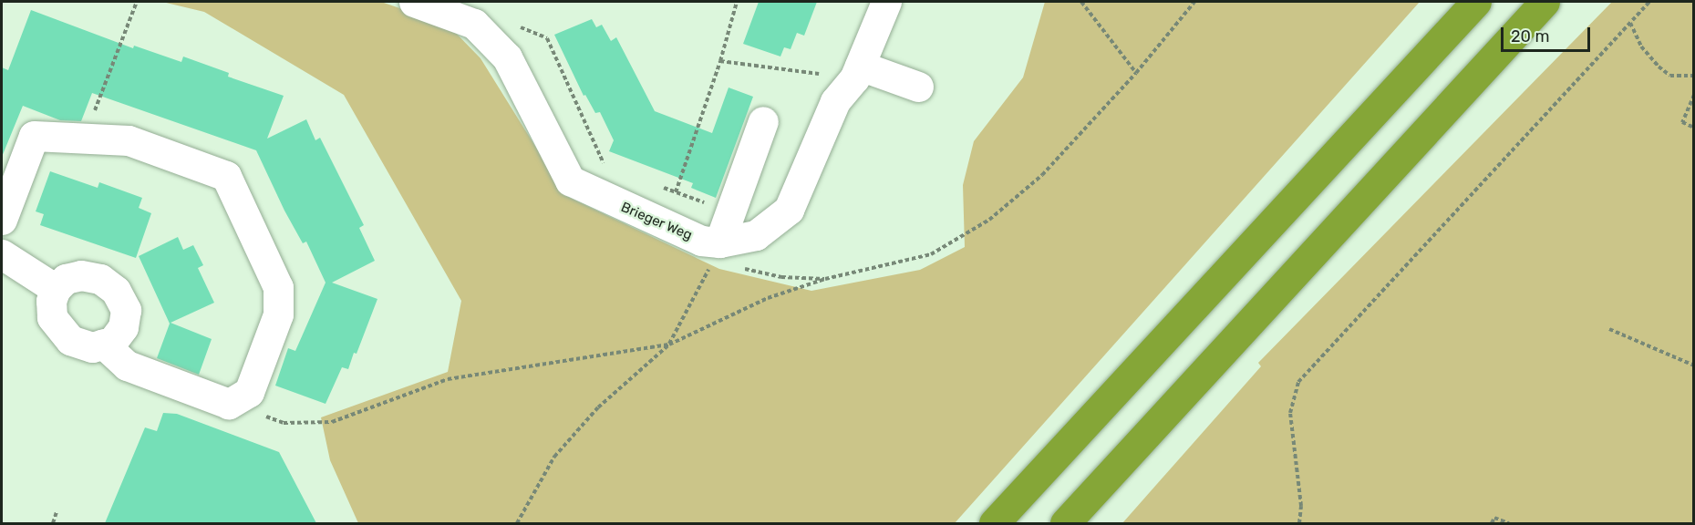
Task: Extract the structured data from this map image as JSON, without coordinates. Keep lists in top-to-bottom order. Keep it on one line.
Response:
{"streets":{"street":["Brieger Weg"]},"scale_bar":"20 m"}
